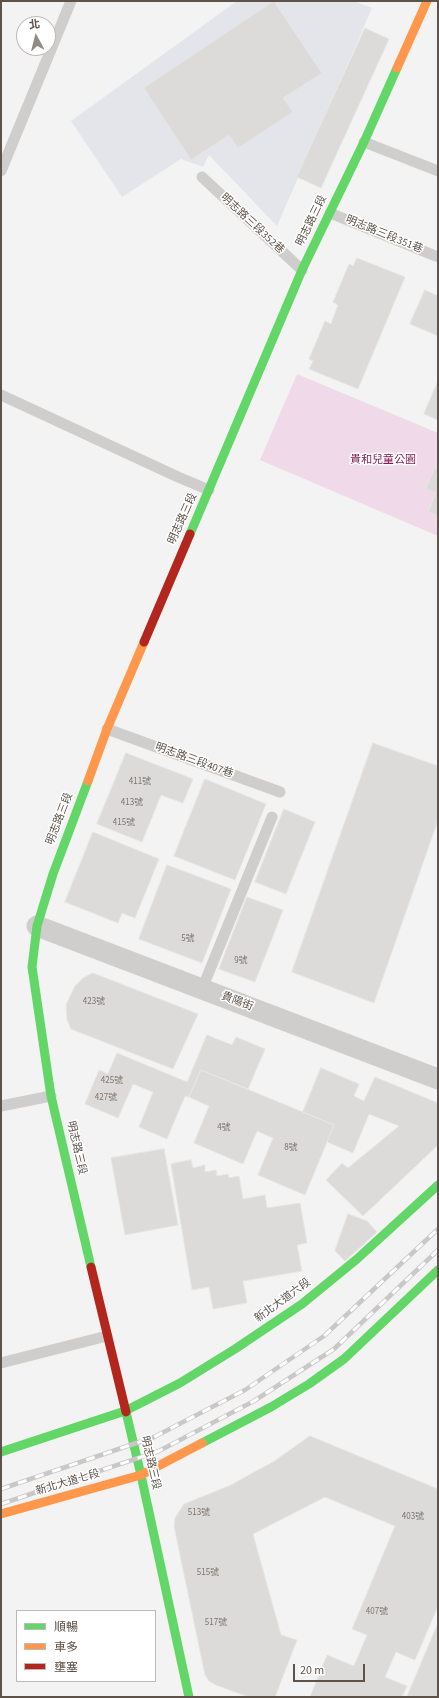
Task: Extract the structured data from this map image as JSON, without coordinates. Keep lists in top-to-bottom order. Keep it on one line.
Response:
{"streets":{"main road":["明志路三段","新北大道六段","新北大道七段"],"street":["貴陽街"],"lane":["明志路三段352巷","明志路三段351巷","明志路三段407巷"]},"crossings":[["明志路三段","明志路三段352巷"],["明志路三段","明志路三段351巷"],["明志路三段","明志路三段407巷"],["明志路三段","貴陽街"],["明志路三段","新北大道六段"],["明志路三段","新北大道七段"]],"parks":["貴和兒童公園"],"house_numbers":["411號","413號","415號","5號","9號","423號","425號","427號","4號","8號","513號","403號","515號","407號","517號"],"legend":["順暢","車多","壅塞"],"scale_bar":"20 m","north":"top"}
